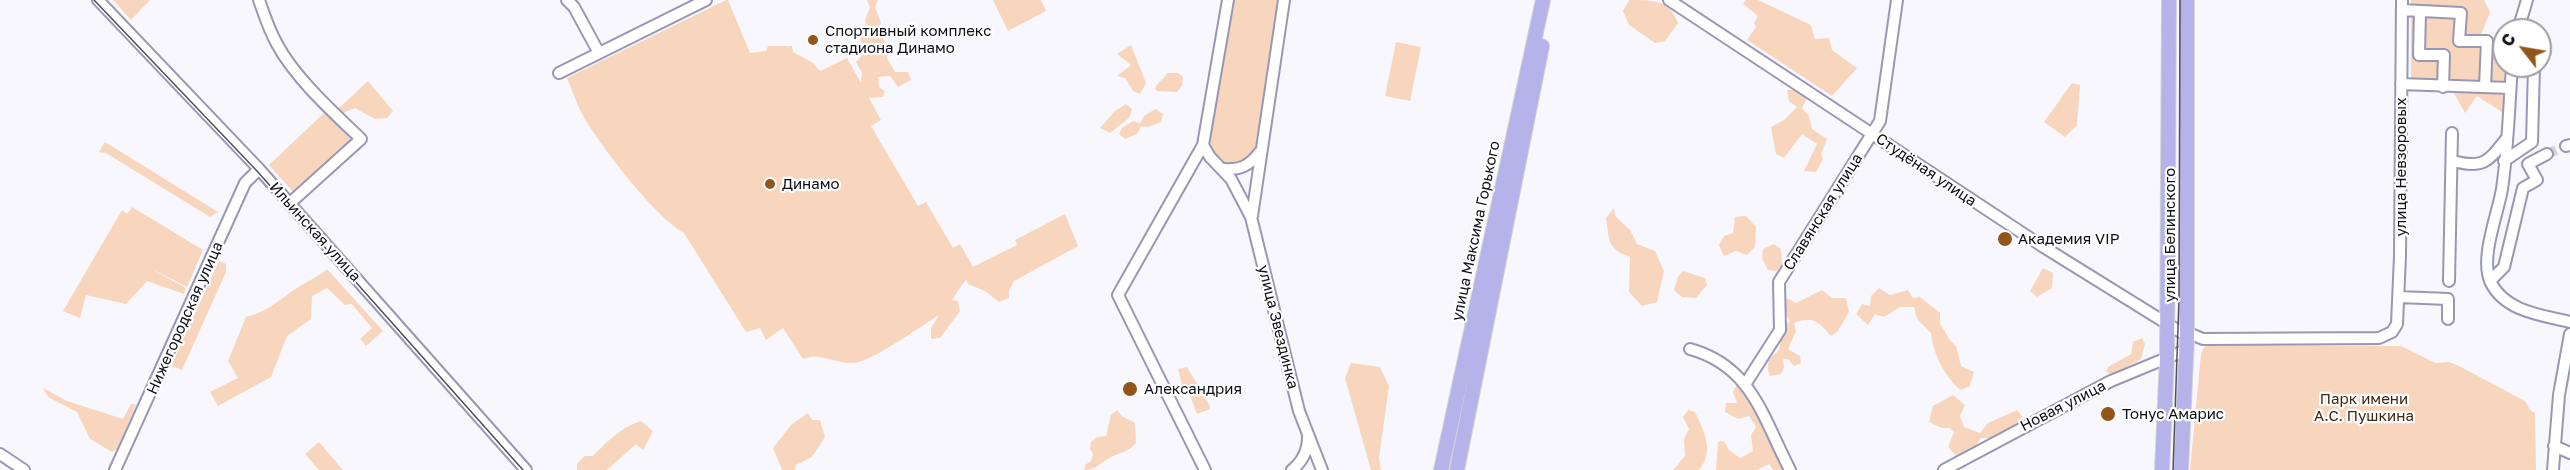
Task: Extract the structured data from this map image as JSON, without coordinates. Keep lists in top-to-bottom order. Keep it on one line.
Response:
{"streets":{"main road":["улица Максима Горького","улица Белинского"],"street":["улица Невзоровых","Студёная улица","Славянская улица","Ильинская улица","Нижегородская улица","улица Звездинка","Новая улица"]},"crossings":[["улица Невзоровых","Студёная улица"],["Студёная улица","Славянская улица"],["Студёная улица","улица Белинского"],["Ильинская улица","Нижегородская улица"],["улица Белинского","Новая улица"]],"parks":["Парк имени А.С. Пушкина"],"places":["Спортивный комплекс стадиона Динамо","Динамо","Академия VIP","Александрия","Тонус Амарис"],"north":"top left"}
